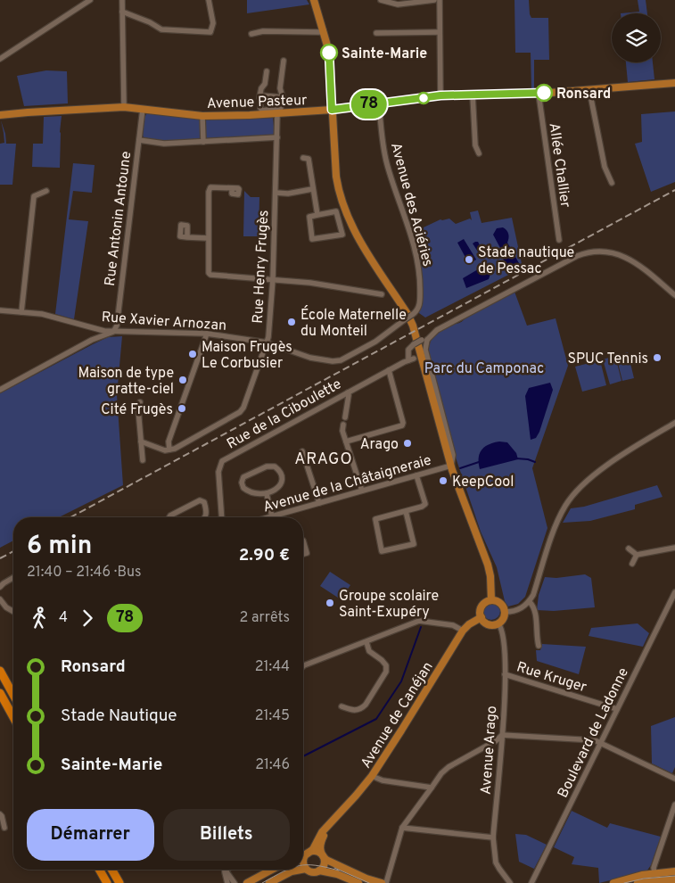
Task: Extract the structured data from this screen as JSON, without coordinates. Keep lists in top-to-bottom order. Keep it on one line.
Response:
{"streets":{"main road":["Avenue Pasteur","Avenue de Canéjan"],"street":["Allée Challier","Avenue des Aciéries","Rue Antonin Antoune","Rue Henry Frugès","Rue Xavier Arnozan","Rue de la Ciboulette","Avenue de la Châtaigneraie","Rue Kruger","Boulevard de Ladonne","Avenue Arago"]},"crossings":[["Avenue Pasteur","Allée Challier"],["Avenue Pasteur","Avenue des Aciéries"],["Avenue Pasteur","Rue Antonin Antoune"],["Avenue Pasteur","Rue Henry Frugès"],["Avenue des Aciéries","Rue Xavier Arnozan"],["Rue Antonin Antoune","Rue Xavier Arnozan"],["Rue Henry Frugès","Rue Xavier Arnozan"],["Rue Kruger","Boulevard de Ladonne"],["Rue Kruger","Avenue Arago"],["Avenue de Canéjan","Avenue Arago"]],"districts":["ARAGO"],"parks":["Parc du Camponac"],"places":["Sainte-Marie","Ronsard","Stade nautique de Pessac","École Maternelle du Monteil","Maison Frugès Le Corbusier","SPUC Tennis","Maison de type gratte-ciel","Cité Frugès","Arago","KeepCool","Groupe scolaire Saint-Exupéry"],"lines":["bus line 78"],"page":{"on_map":"78","heading":["6 min","21:40 – 21:46 · Bus","2.90 €"],"legs":["4","78","2 arrêts"],"list":[{"name":"Ronsard","value":"21:44"},{"name":"Stade Nautique","value":"21:45"},{"name":"Sainte-Marie","value":"21:46"}],"buttons":["Démarrer","Billets"]}}
